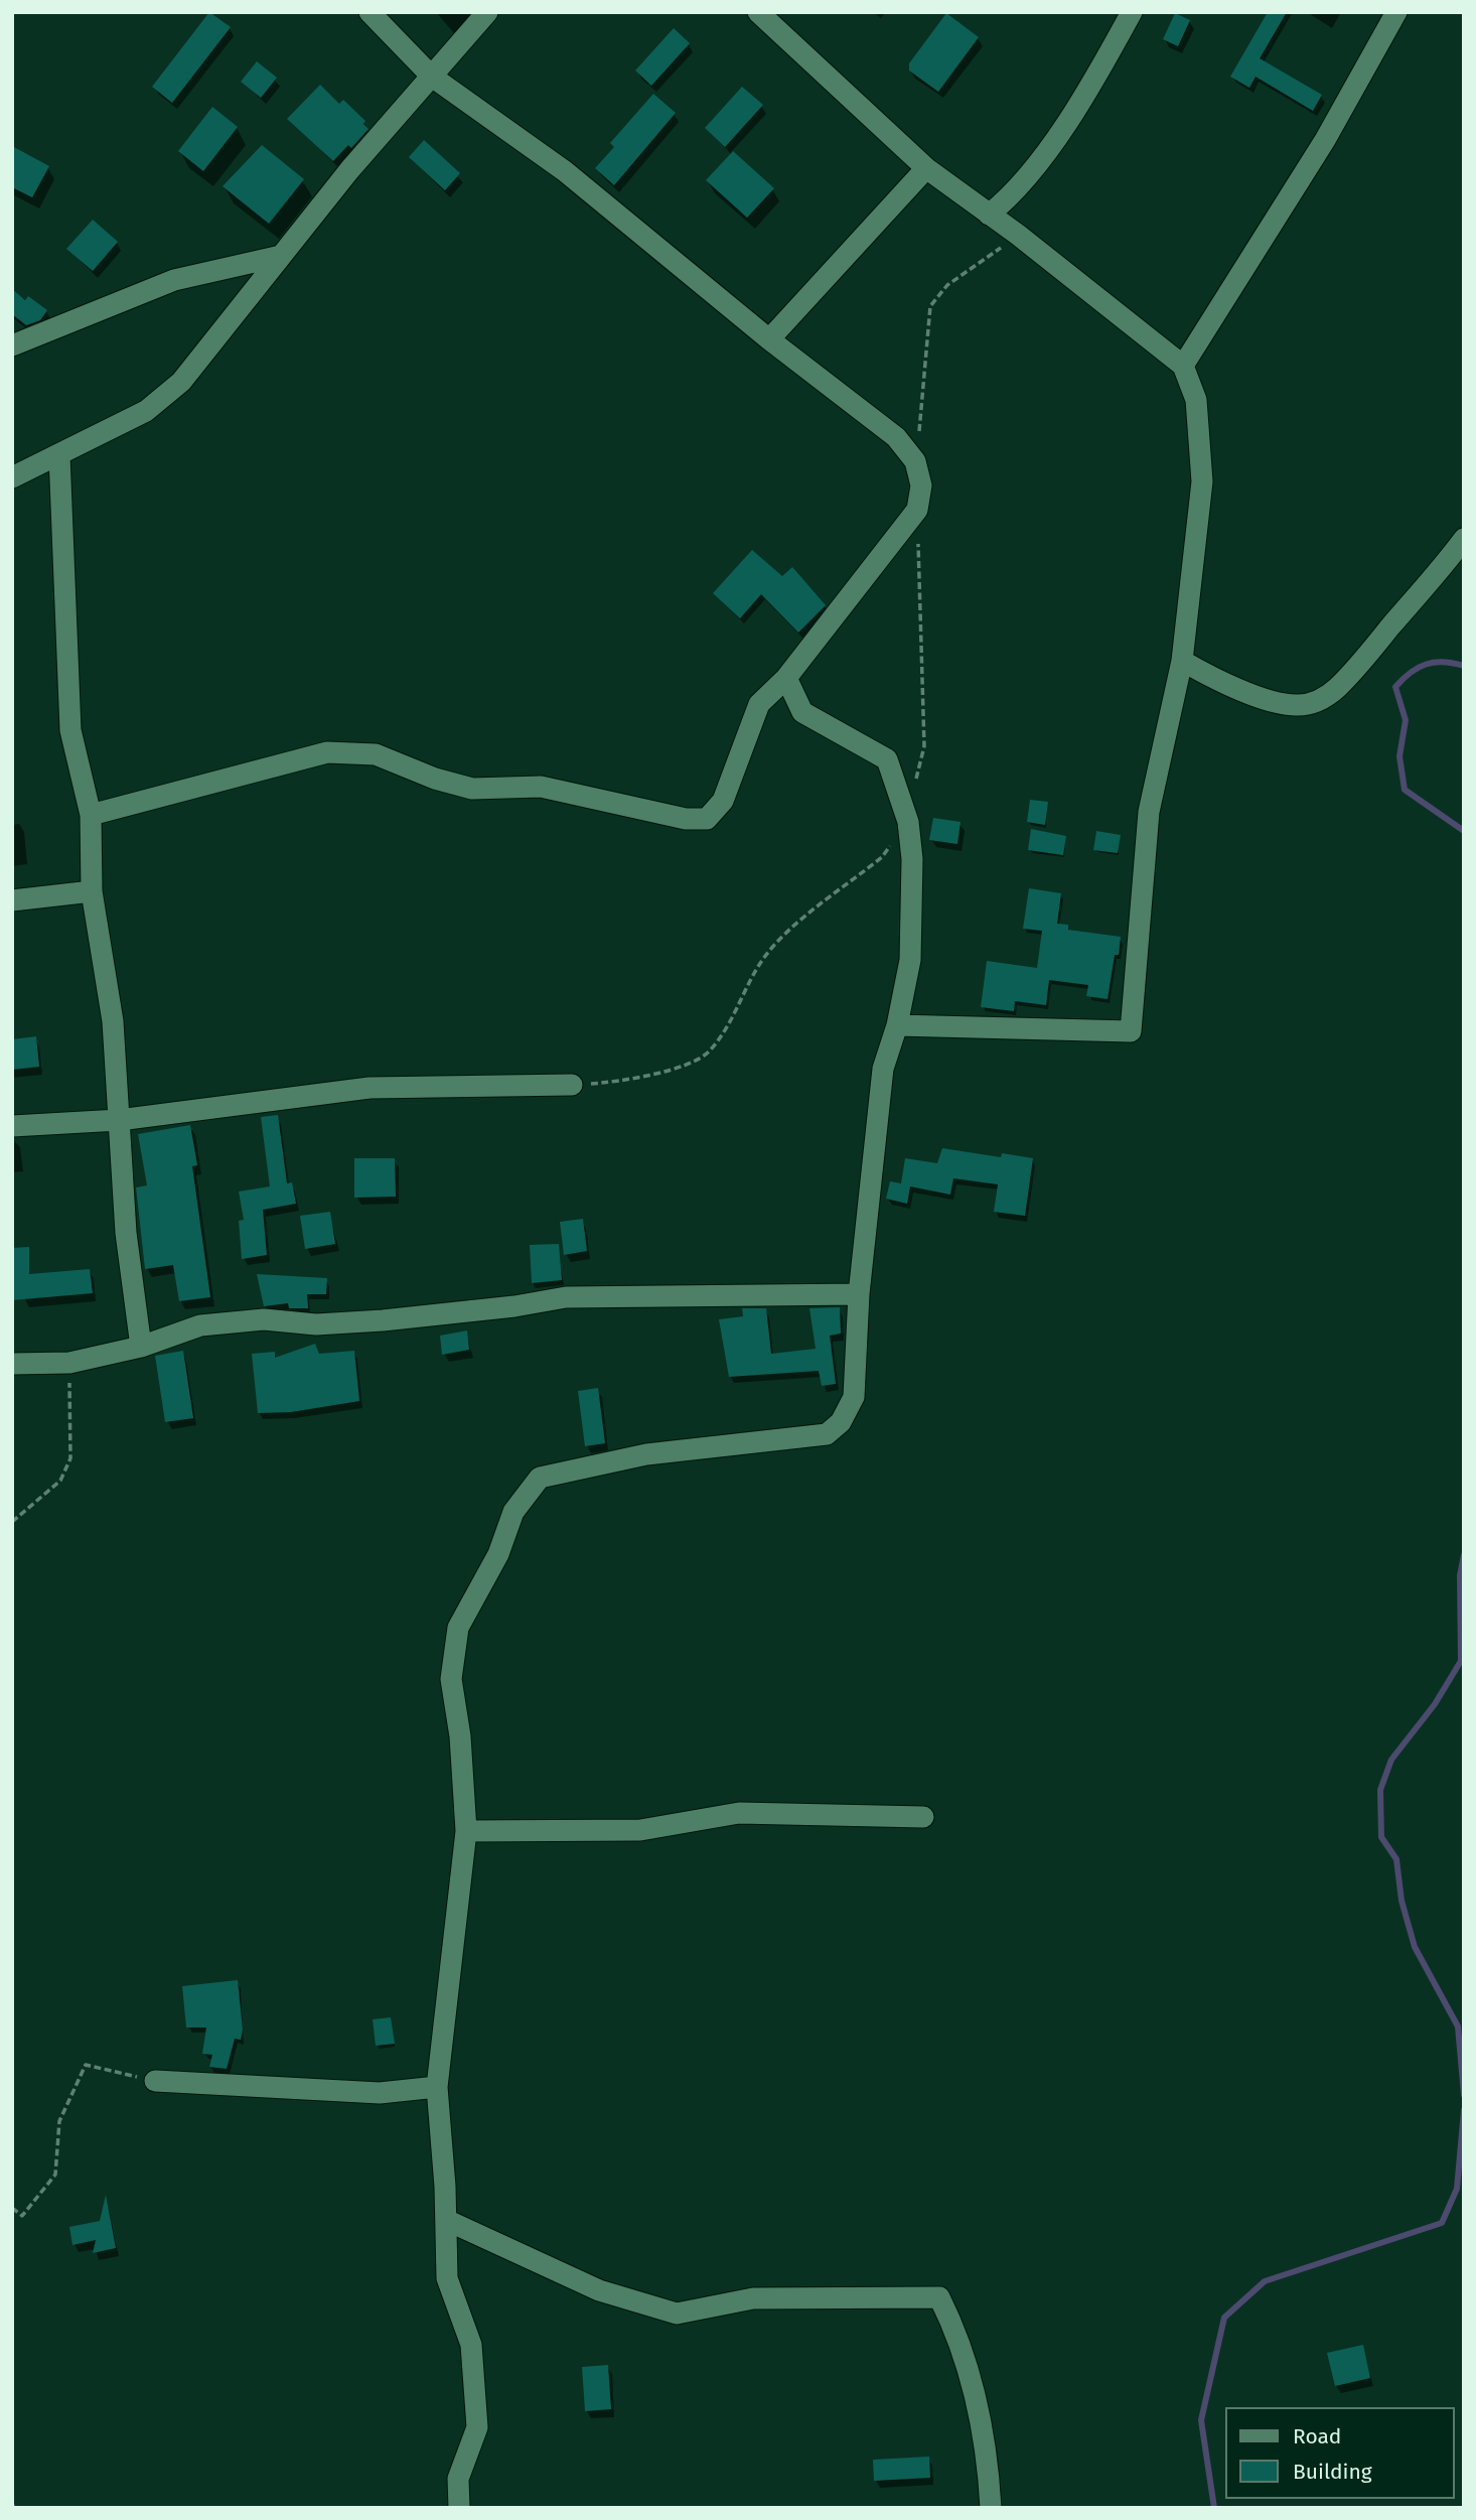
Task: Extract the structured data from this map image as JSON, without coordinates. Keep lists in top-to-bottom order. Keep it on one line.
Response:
{"legend":["Road","Building"]}
